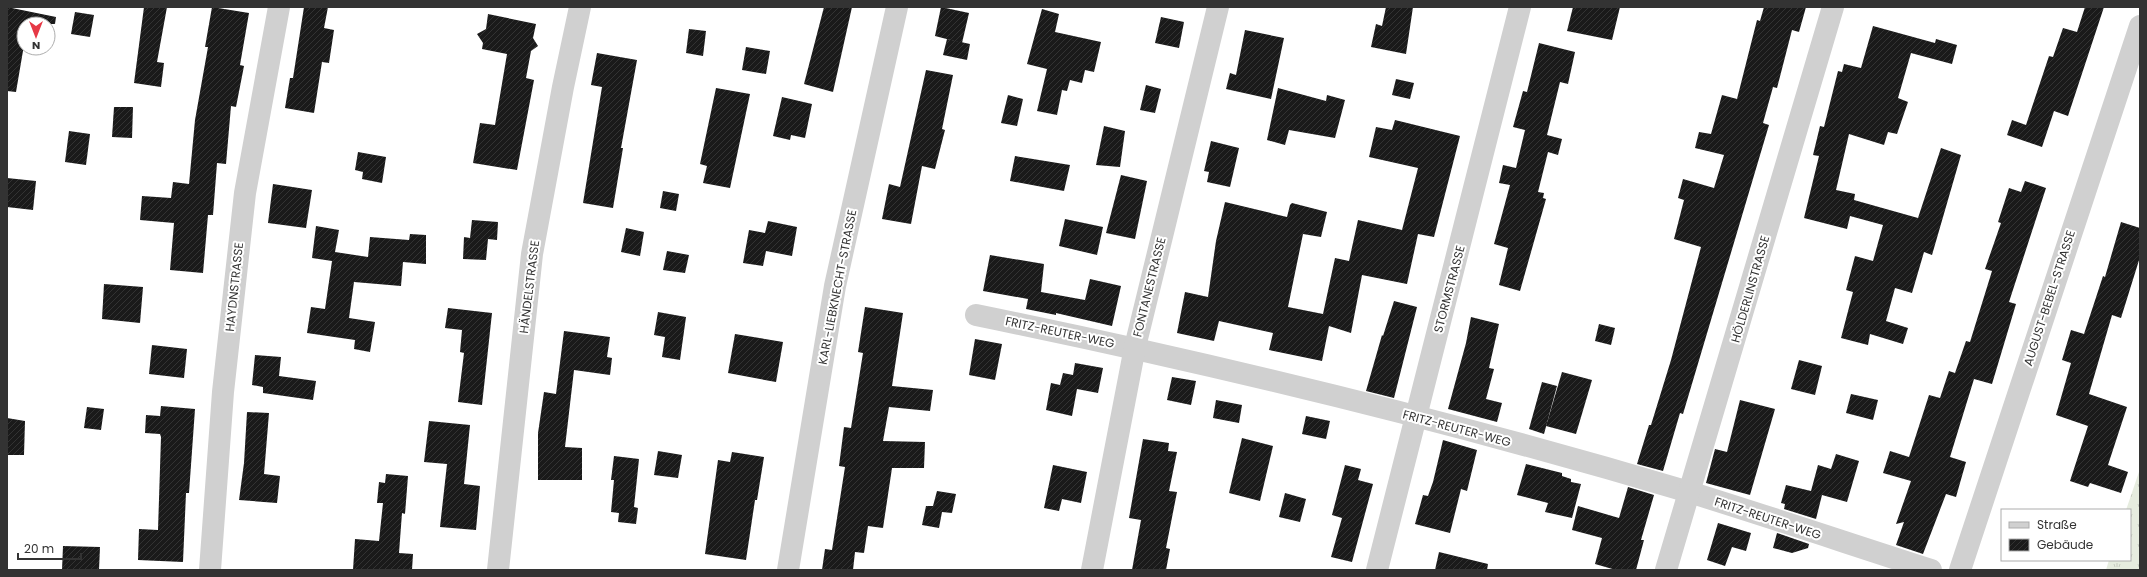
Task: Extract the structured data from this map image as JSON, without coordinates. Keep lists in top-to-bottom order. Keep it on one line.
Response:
{"streets":{"street":["HAYDNSTRASSE","HÄNDELSTRASSE","KARL-LIEBKNECHT-STRASSE","FONTANESTRASSE","STORMSTRASSE","HÖLDERLINSTRASSE","AUGUST-BEBEL-STRASSE","FRITZ-REUTER-WEG"]},"crossings":[["FONTANESTRASSE","FRITZ-REUTER-WEG"],["STORMSTRASSE","FRITZ-REUTER-WEG"],["HÖLDERLINSTRASSE","FRITZ-REUTER-WEG"]],"legend":["Straße","Gebäude"],"scale_bar":"20 m","north":"bottom"}
